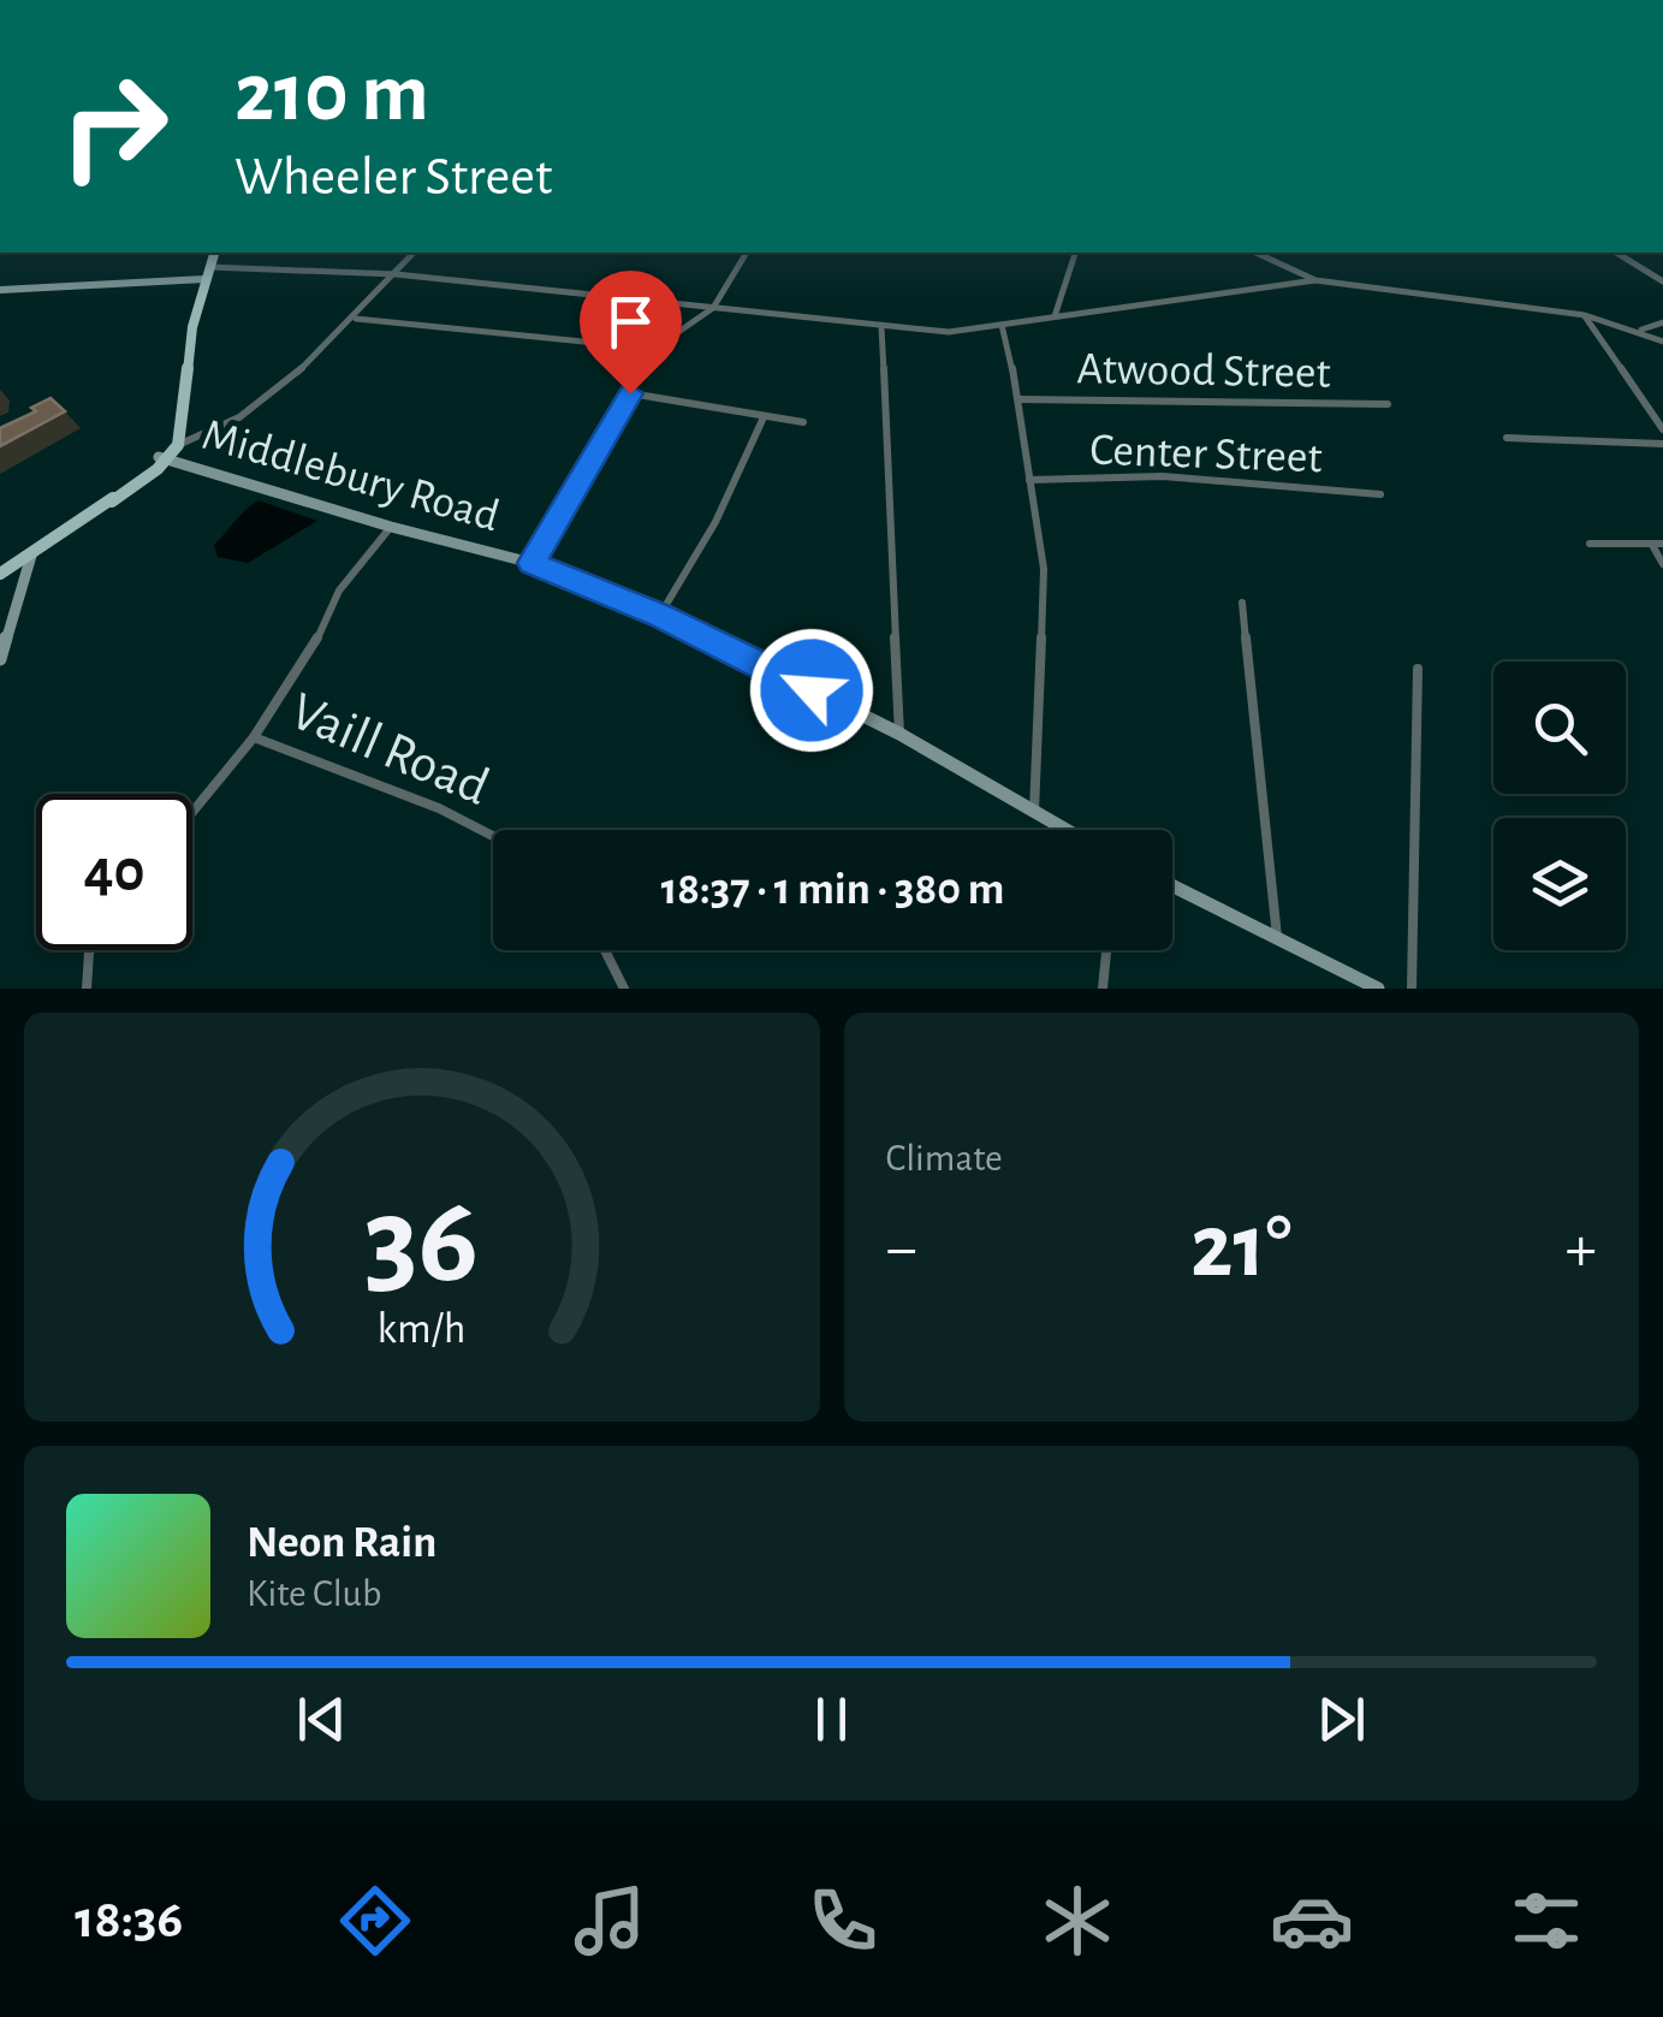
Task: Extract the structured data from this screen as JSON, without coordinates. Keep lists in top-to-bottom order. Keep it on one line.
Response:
{"streets":{"street":["Atwood Street","Center Street","Middlebury Road","Vaill Road"]},"crossings":[["Middlebury Road","Vaill Road"]],"page":{"turn":["210 m","Wheeler Street"],"limit":"40","trip":"18:37 · 1 min · 380 m","tile":"Climate","heat":["−","21°","+"],"song":["Neon Rain","Kite Club"],"tabs":"18:36","gauge":["36","km/h"]}}
